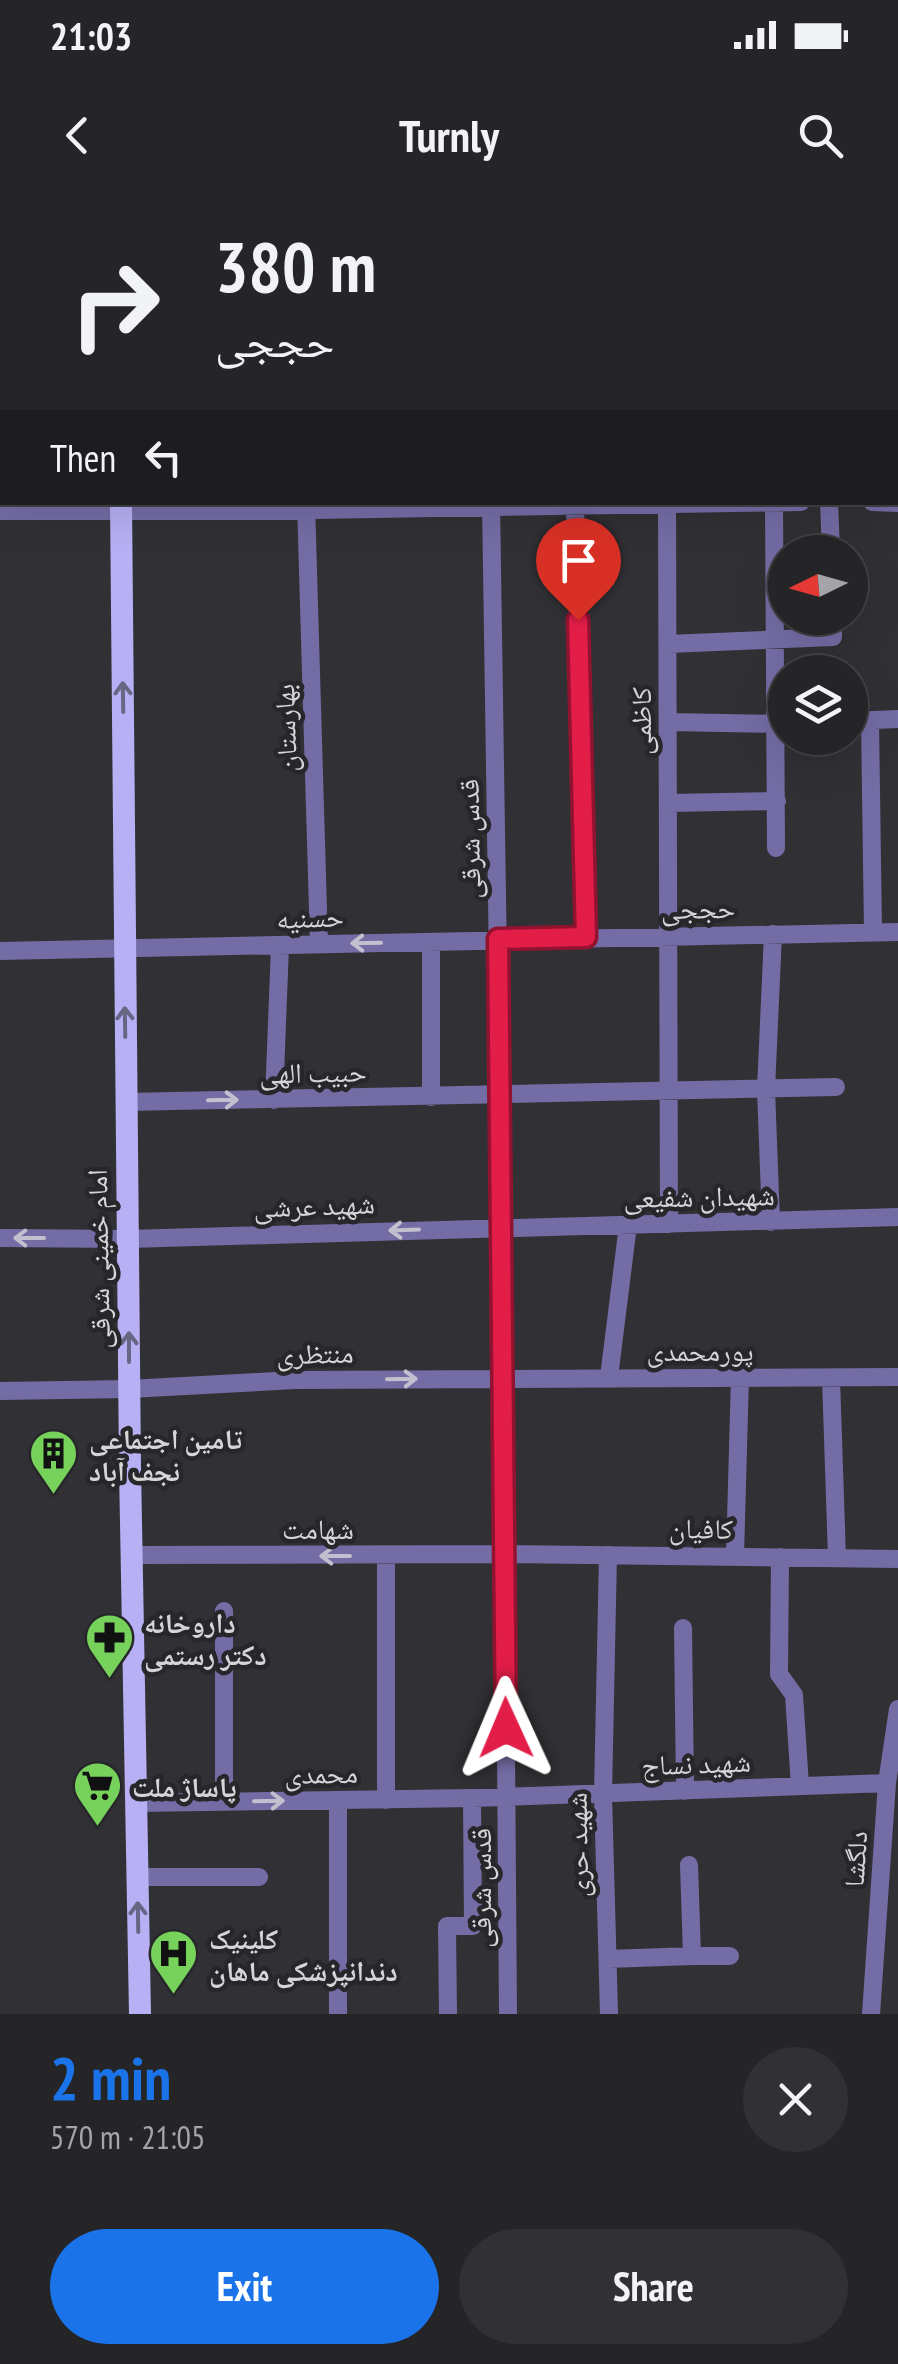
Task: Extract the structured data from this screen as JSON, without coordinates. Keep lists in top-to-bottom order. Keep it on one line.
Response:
{"streets":{"main road":["امام خمینی شرقی"],"street":["کاظمی","بهارستان","قدس شرقی","حججی","حسنیه","حبیب الهی","شهیدان شفیعی","شهید عرشی","پورمحمدی","منتظری","شهامت","کافیان","شهید نساج","محمدی","شهید حری","دلگشا"]},"crossings":[["کاظمی","حججی"],["کاظمی","حبیب الهی"],["کاظمی","شهیدان شفیعی"],["بهارستان","حسنیه"],["قدس شرقی","حججی"],["قدس شرقی","حسنیه"],["قدس شرقی","حبیب الهی"],["قدس شرقی","شهیدان شفیعی"],["قدس شرقی","شهید عرشی"],["قدس شرقی","پورمحمدی"],["قدس شرقی","منتظری"],["قدس شرقی","شهامت"],["قدس شرقی","کافیان"],["قدس شرقی","شهید نساج"],["قدس شرقی","محمدی"],["حججی","حسنیه"],["حسنیه","امام خمینی شرقی"],["حبیب الهی","امام خمینی شرقی"],["شهیدان شفیعی","شهید عرشی"],["شهید عرشی","امام خمینی شرقی"],["امام خمینی شرقی","منتظری"],["امام خمینی شرقی","شهامت"],["امام خمینی شرقی","محمدی"],["پورمحمدی","منتظری"],["شهامت","کافیان"],["کافیان","شهید حری"],["شهید نساج","محمدی"],["شهید نساج","شهید حری"],["شهید نساج","دلگشا"]],"one_way":["شهید عرشی","امام خمینی شرقی","منتظری","شهامت"],"places":{"building":["تامین اجتماعی نجف آباد"],"pharmacy":["داروخانه دکتر رستمی"],"supermarket":["پاساژ ملت"],"hospital":["کلینیک دندانپزشکی ماهان"]},"north":"left","page":{"status":"21:03","header":"Turnly","turn":["380 m","حججی"],"then":"Then","heading":["2 min","570 m · 21:05"],"buttons":["Exit","Share"]}}
